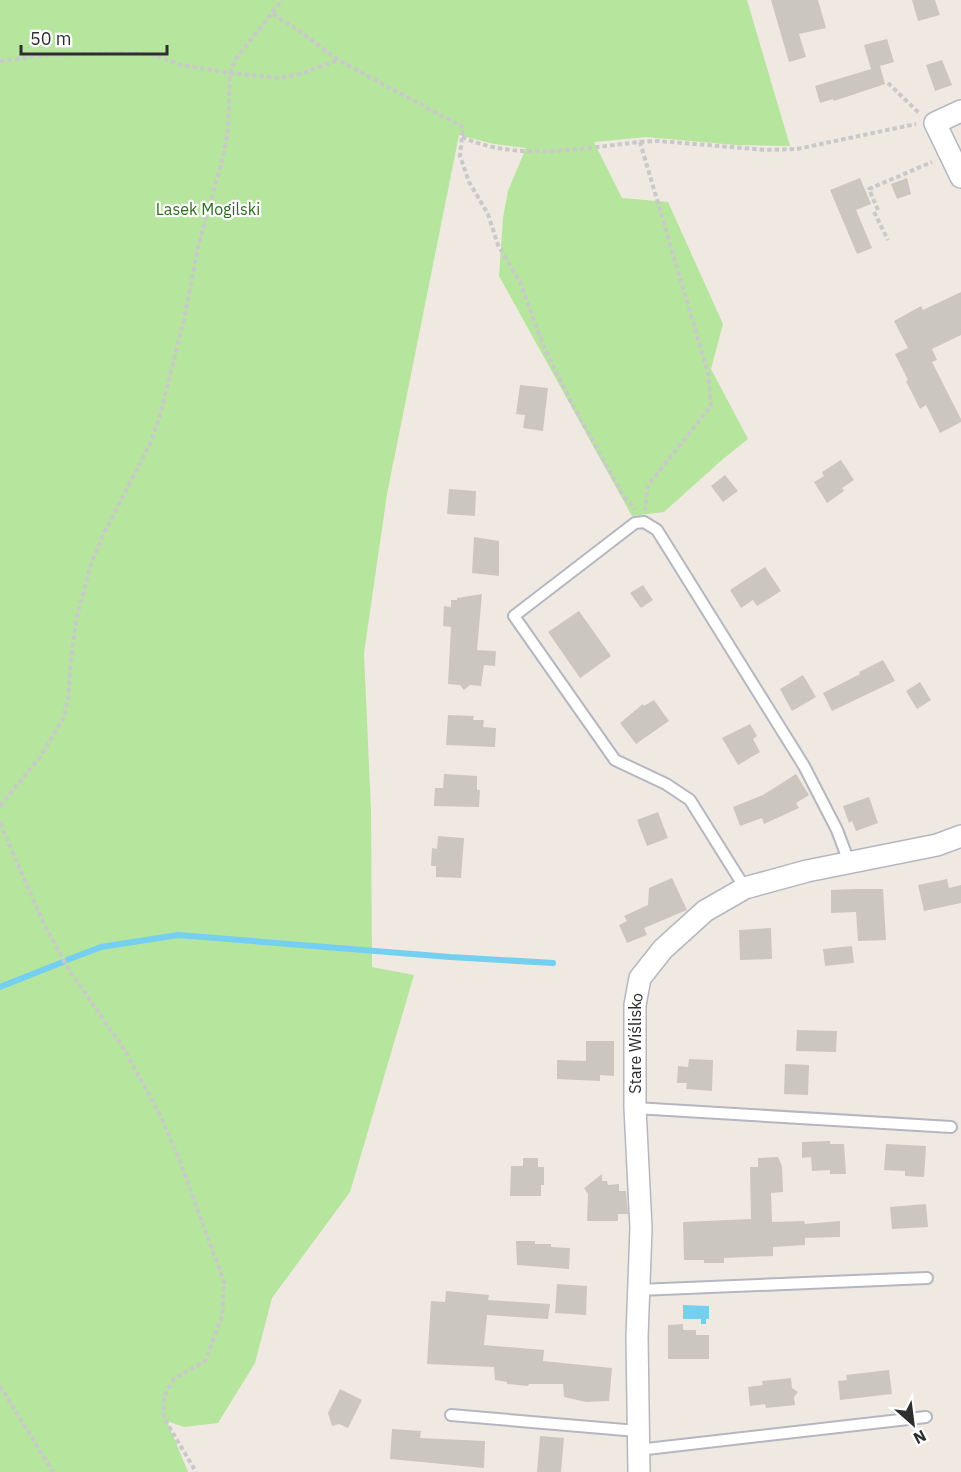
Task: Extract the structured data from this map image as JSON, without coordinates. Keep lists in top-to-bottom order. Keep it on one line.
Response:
{"streets":{"street":["Stare Wiślisko"]},"parks":["Lasek Mogilski"],"scale_bar":"50 m","north":"bottom right"}
